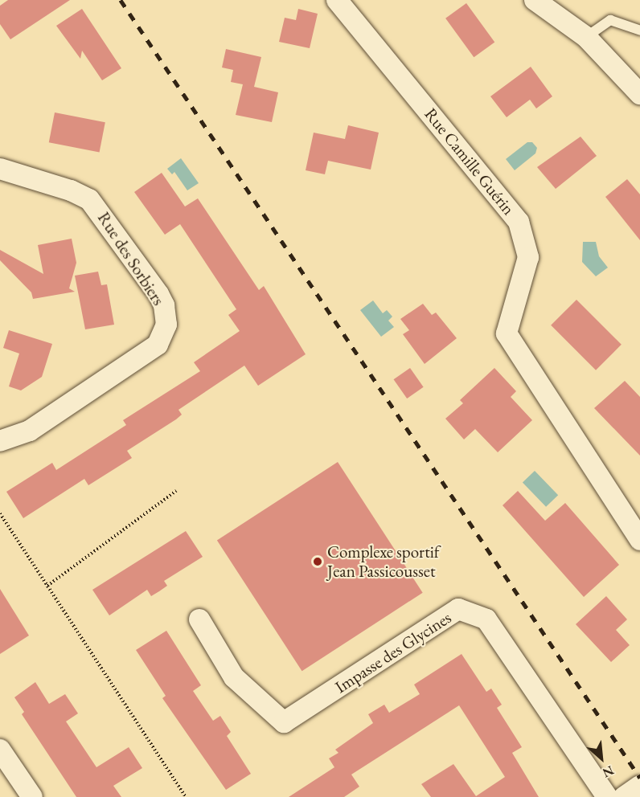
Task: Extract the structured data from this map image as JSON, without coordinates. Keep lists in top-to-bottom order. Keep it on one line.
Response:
{"streets":{"street":["Rue Camille Guérin","Rue des Sorbiers","Impasse des Glycines"]},"places":["Complexe sportif Jean Passicousset"],"north":"bottom right"}
